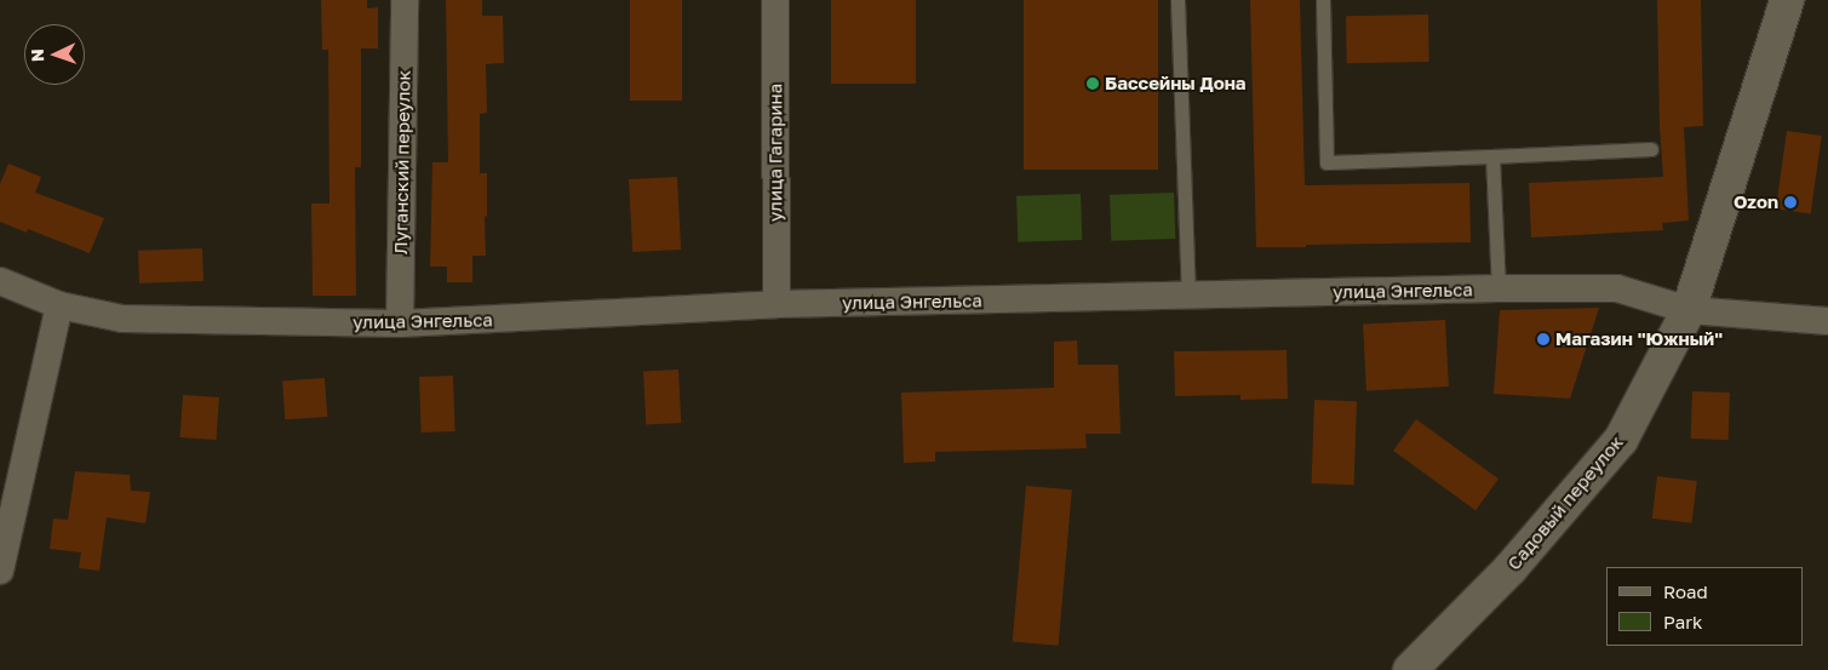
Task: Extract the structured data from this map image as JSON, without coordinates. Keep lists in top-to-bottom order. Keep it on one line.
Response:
{"streets":{"street":["улица Гагарина","Луганский переулок","улица Энгельса","Садовый переулок"]},"crossings":[["улица Гагарина","улица Энгельса"],["Луганский переулок","улица Энгельса"],["улица Энгельса","Садовый переулок"]],"places":["Бассейны Дона","Ozon","Магазин \"Южный\""],"legend":["Road","Park"],"north":"left"}
